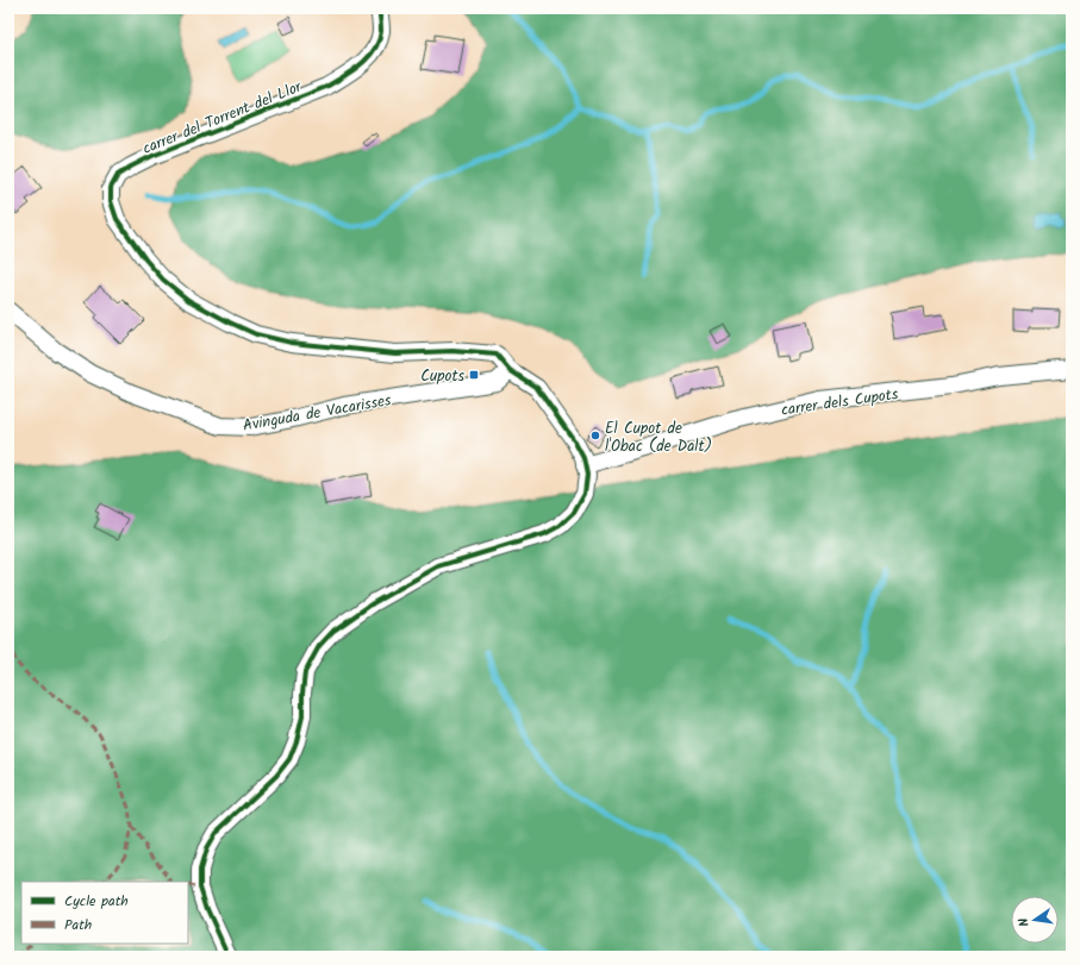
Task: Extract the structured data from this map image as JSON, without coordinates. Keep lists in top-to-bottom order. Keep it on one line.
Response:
{"streets":{"street":["carrer del Torrent del Llor","carrer dels Cupots","Avinguda de Vacarisses"]},"crossings":[["carrer del Torrent del Llor","carrer dels Cupots"],["carrer del Torrent del Llor","Avinguda de Vacarisses"]],"places":{"transit":["Cupots"],"other":["El Cupot de l'Obac (de Dalt)"]},"legend":["Cycle path","Path"],"north":"left"}
